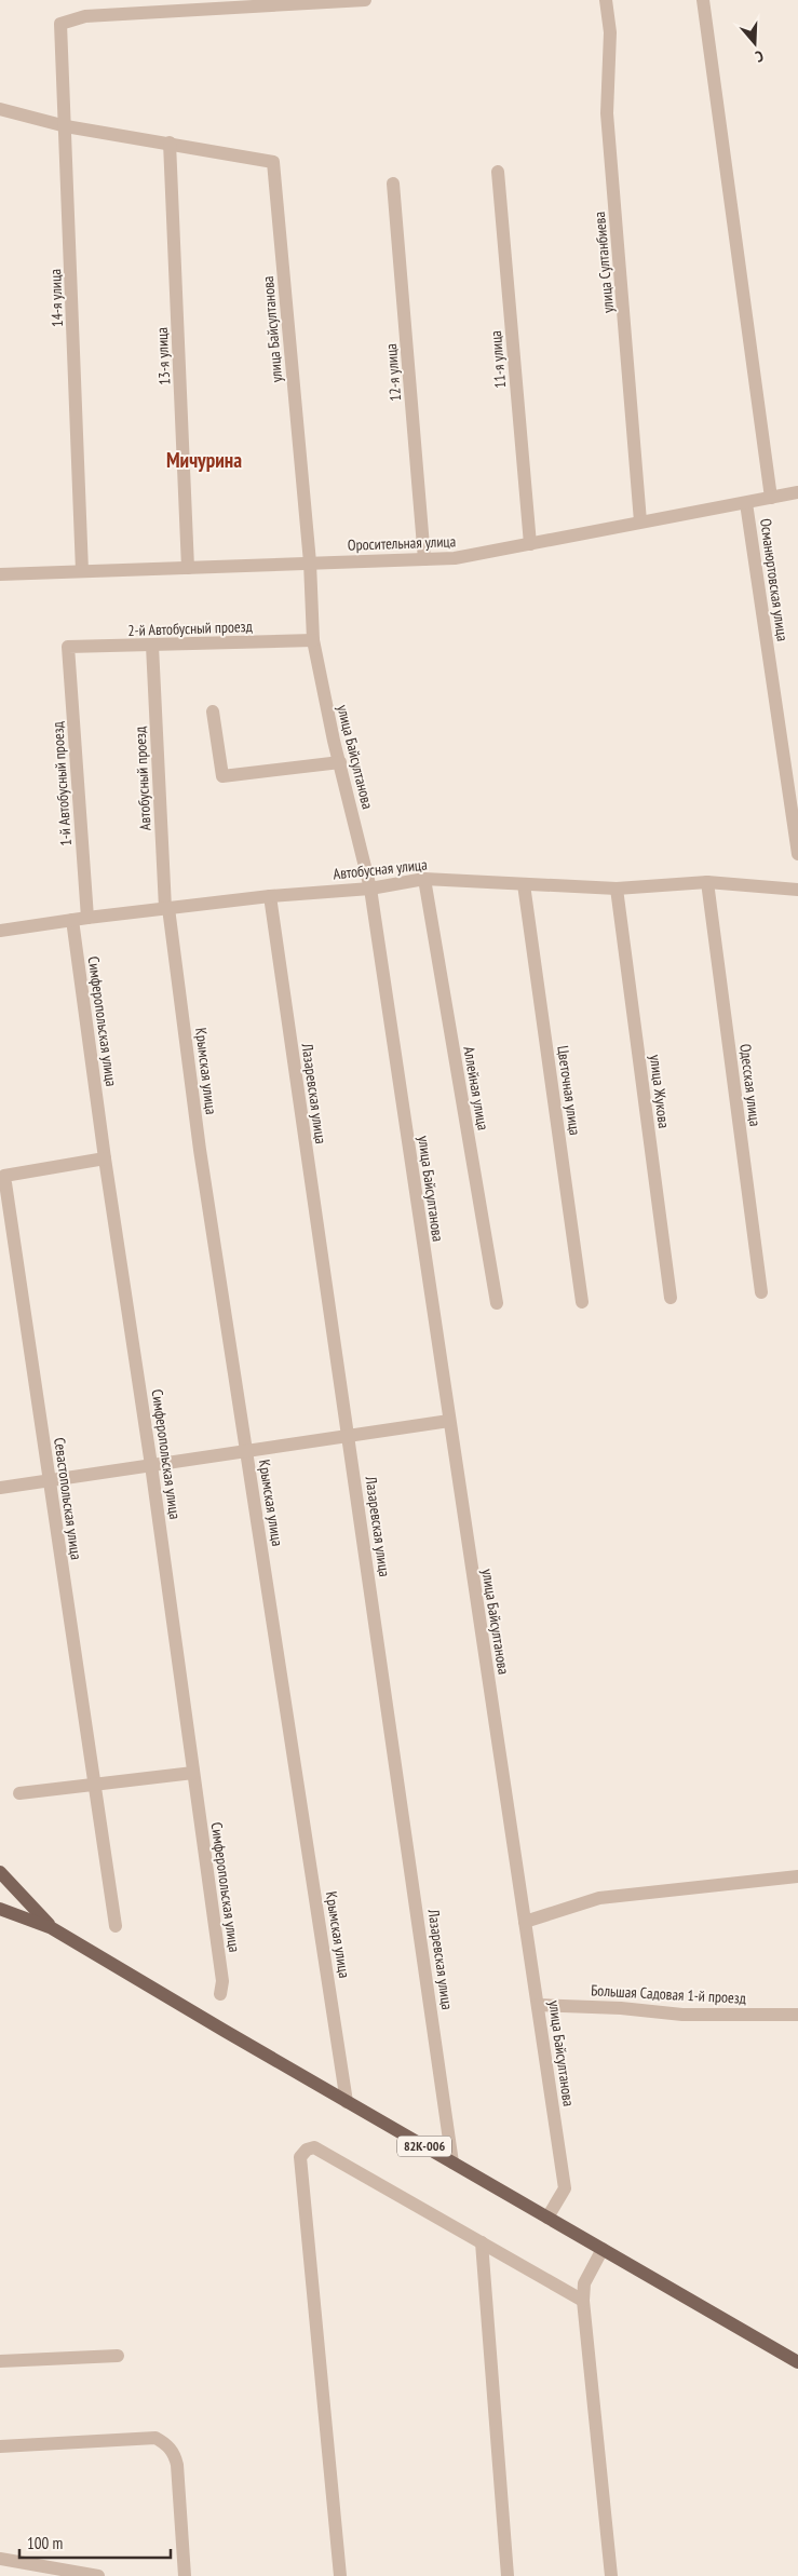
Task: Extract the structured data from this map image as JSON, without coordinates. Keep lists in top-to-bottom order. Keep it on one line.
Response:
{"streets":{"main road":["82К-006"],"street":["улица Султанбиева","14-я улица","улица Байсултанова","13-я улица","11-я улица","12-я улица","Оросительная улица","Османюртовская улица","2-й Автобусный проезд","Автобусный проезд","1-й Автобусный проезд","Автобусная улица","Симферопольская улица","Крымская улица","Одесская улица","Аллейная улица","Цветочная улица","улица Жукова","Лазаревская улица","Севастопольская улица","Большая Садовая 1-й проезд"]},"crossings":[["улица Султанбиева","Оросительная улица"],["14-я улица","Оросительная улица"],["улица Байсултанова","13-я улица"],["улица Байсултанова","Оросительная улица"],["улица Байсултанова","2-й Автобусный проезд"],["улица Байсултанова","Автобусная улица"],["улица Байсултанова","Большая Садовая 1-й проезд"],["улица Байсултанова","82К-006"],["13-я улица","Оросительная улица"],["11-я улица","Оросительная улица"],["12-я улица","Оросительная улица"],["Оросительная улица","Османюртовская улица"],["2-й Автобусный проезд","Автобусный проезд"],["2-й Автобусный проезд","1-й Автобусный проезд"],["Автобусный проезд","Автобусная улица"],["Автобусный проезд","Крымская улица"],["1-й Автобусный проезд","Автобусная улица"],["Автобусная улица","Симферопольская улица"],["Автобусная улица","Крымская улица"],["Автобусная улица","Одесская улица"],["Автобусная улица","Аллейная улица"],["Автобусная улица","Цветочная улица"],["Автобусная улица","улица Жукова"],["Автобусная улица","Лазаревская улица"],["Симферопольская улица","Севастопольская улица"],["Крымская улица","82К-006"],["Лазаревская улица","82К-006"]],"districts":["Мичурина"],"scale_bar":"100 m","north":"bottom"}
